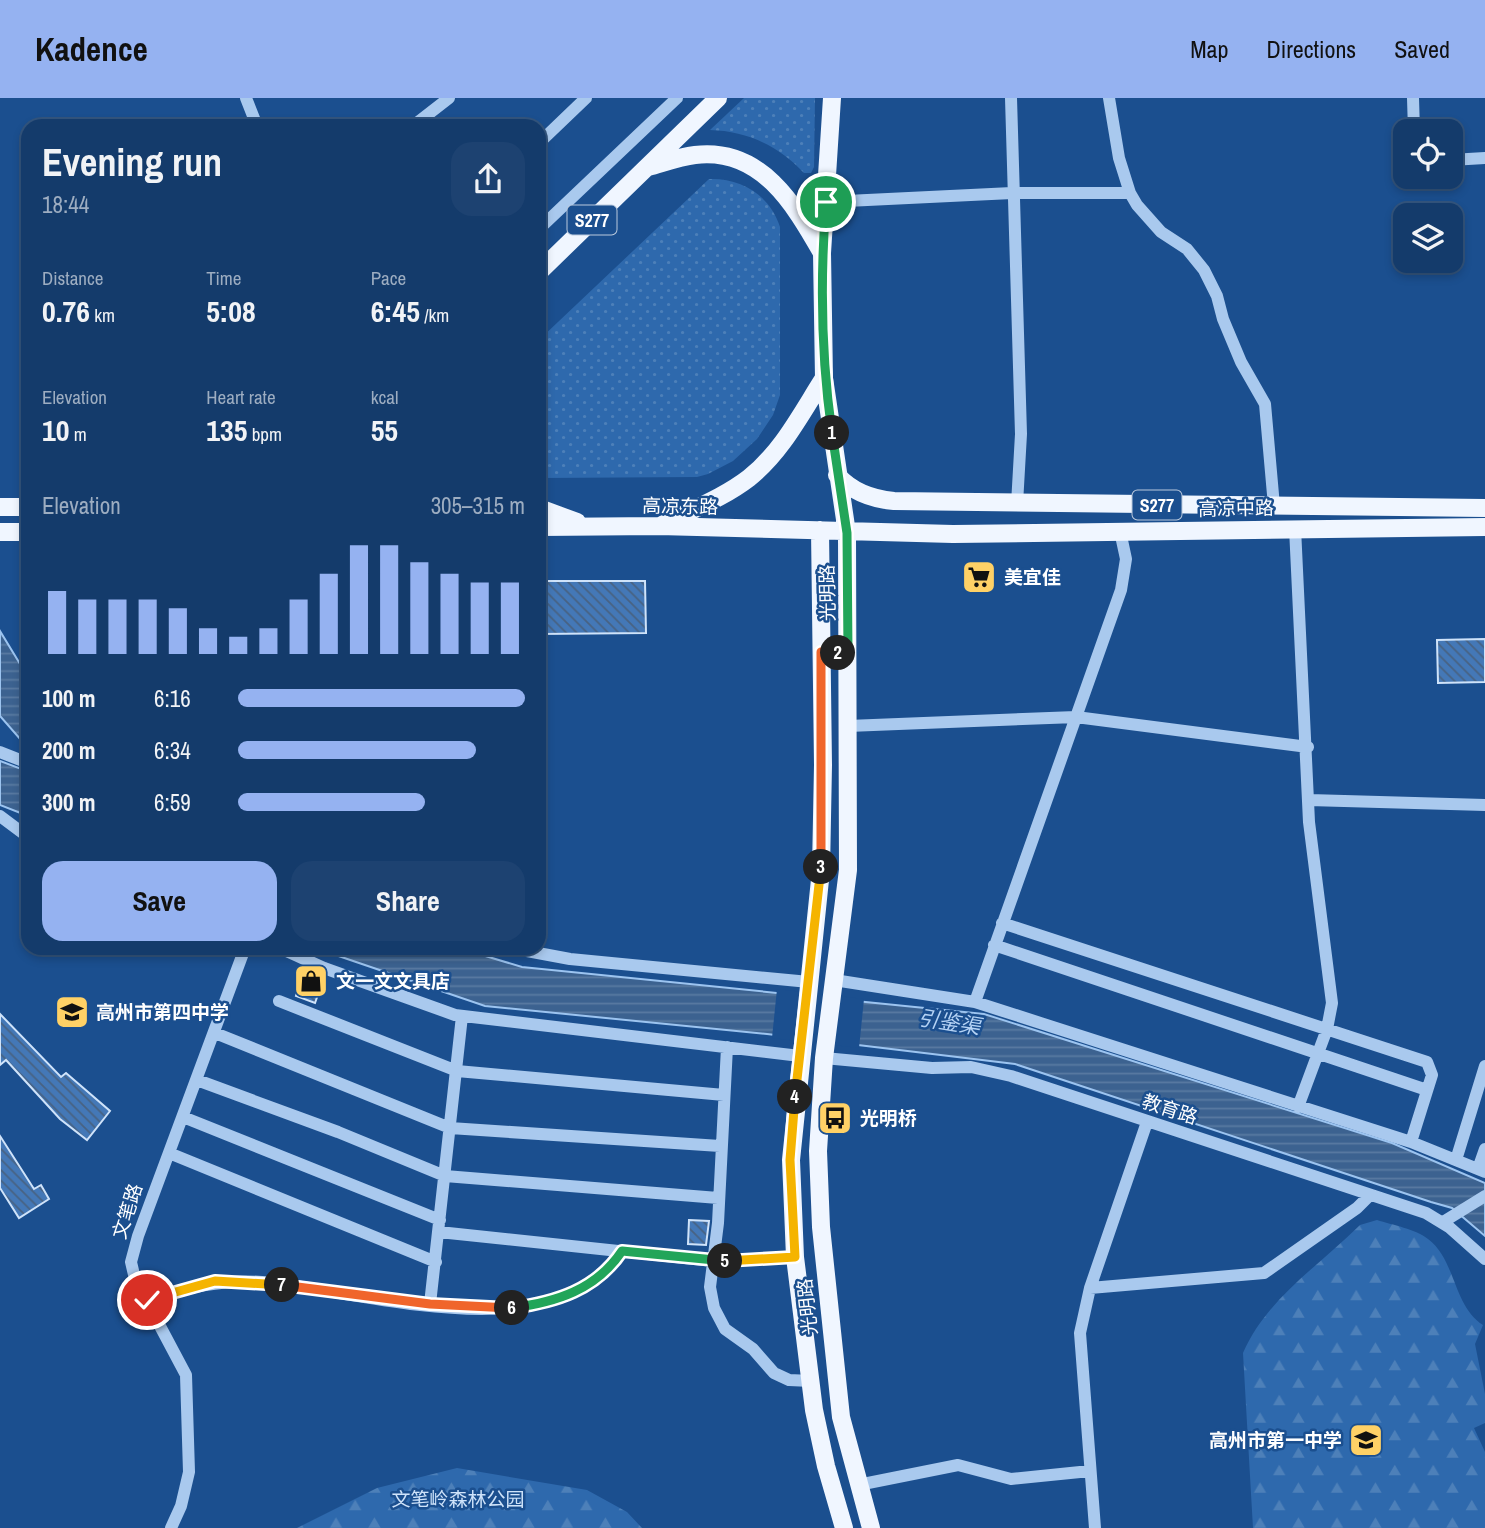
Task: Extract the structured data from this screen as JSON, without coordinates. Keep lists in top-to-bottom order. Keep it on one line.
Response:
{"streets":{"main road":["S277","高凉东路","高凉中路","光明路"],"street":["教育路","文笔路"]},"crossings":[["S277","高凉东路"],["S277","光明路"],["高凉东路","高凉中路"],["高凉东路","光明路"],["高凉中路","光明路"],["光明路","教育路"]],"water":["引鉴渠"],"parks":["文笔岭森林公园"],"places":{"supermarket":["美宜佳"],"shop":["文一文文具店"],"school or university":["高州市第四中学","高州市第一中学"],"bus stop":["光明桥"]},"page":{"header":"Kadence","nav":["Map","Directions","Saved"],"heading":["Evening run","18:44"],"stats":[["Distance","0.76 km"],["Time","5:08"],["Pace","6:45 /km"],["Elevation","10 m"],["Heart rate","135 bpm"],["kcal","55"]],"pins":["1","2","3","4","5","7","6"],"chart":["Elevation","305–315 m"],"list":[{"name":"100 m","note":"6:16"},{"name":"200 m","note":"6:34"},{"name":"300 m","note":"6:59"}],"buttons":["Save","Share"]}}
